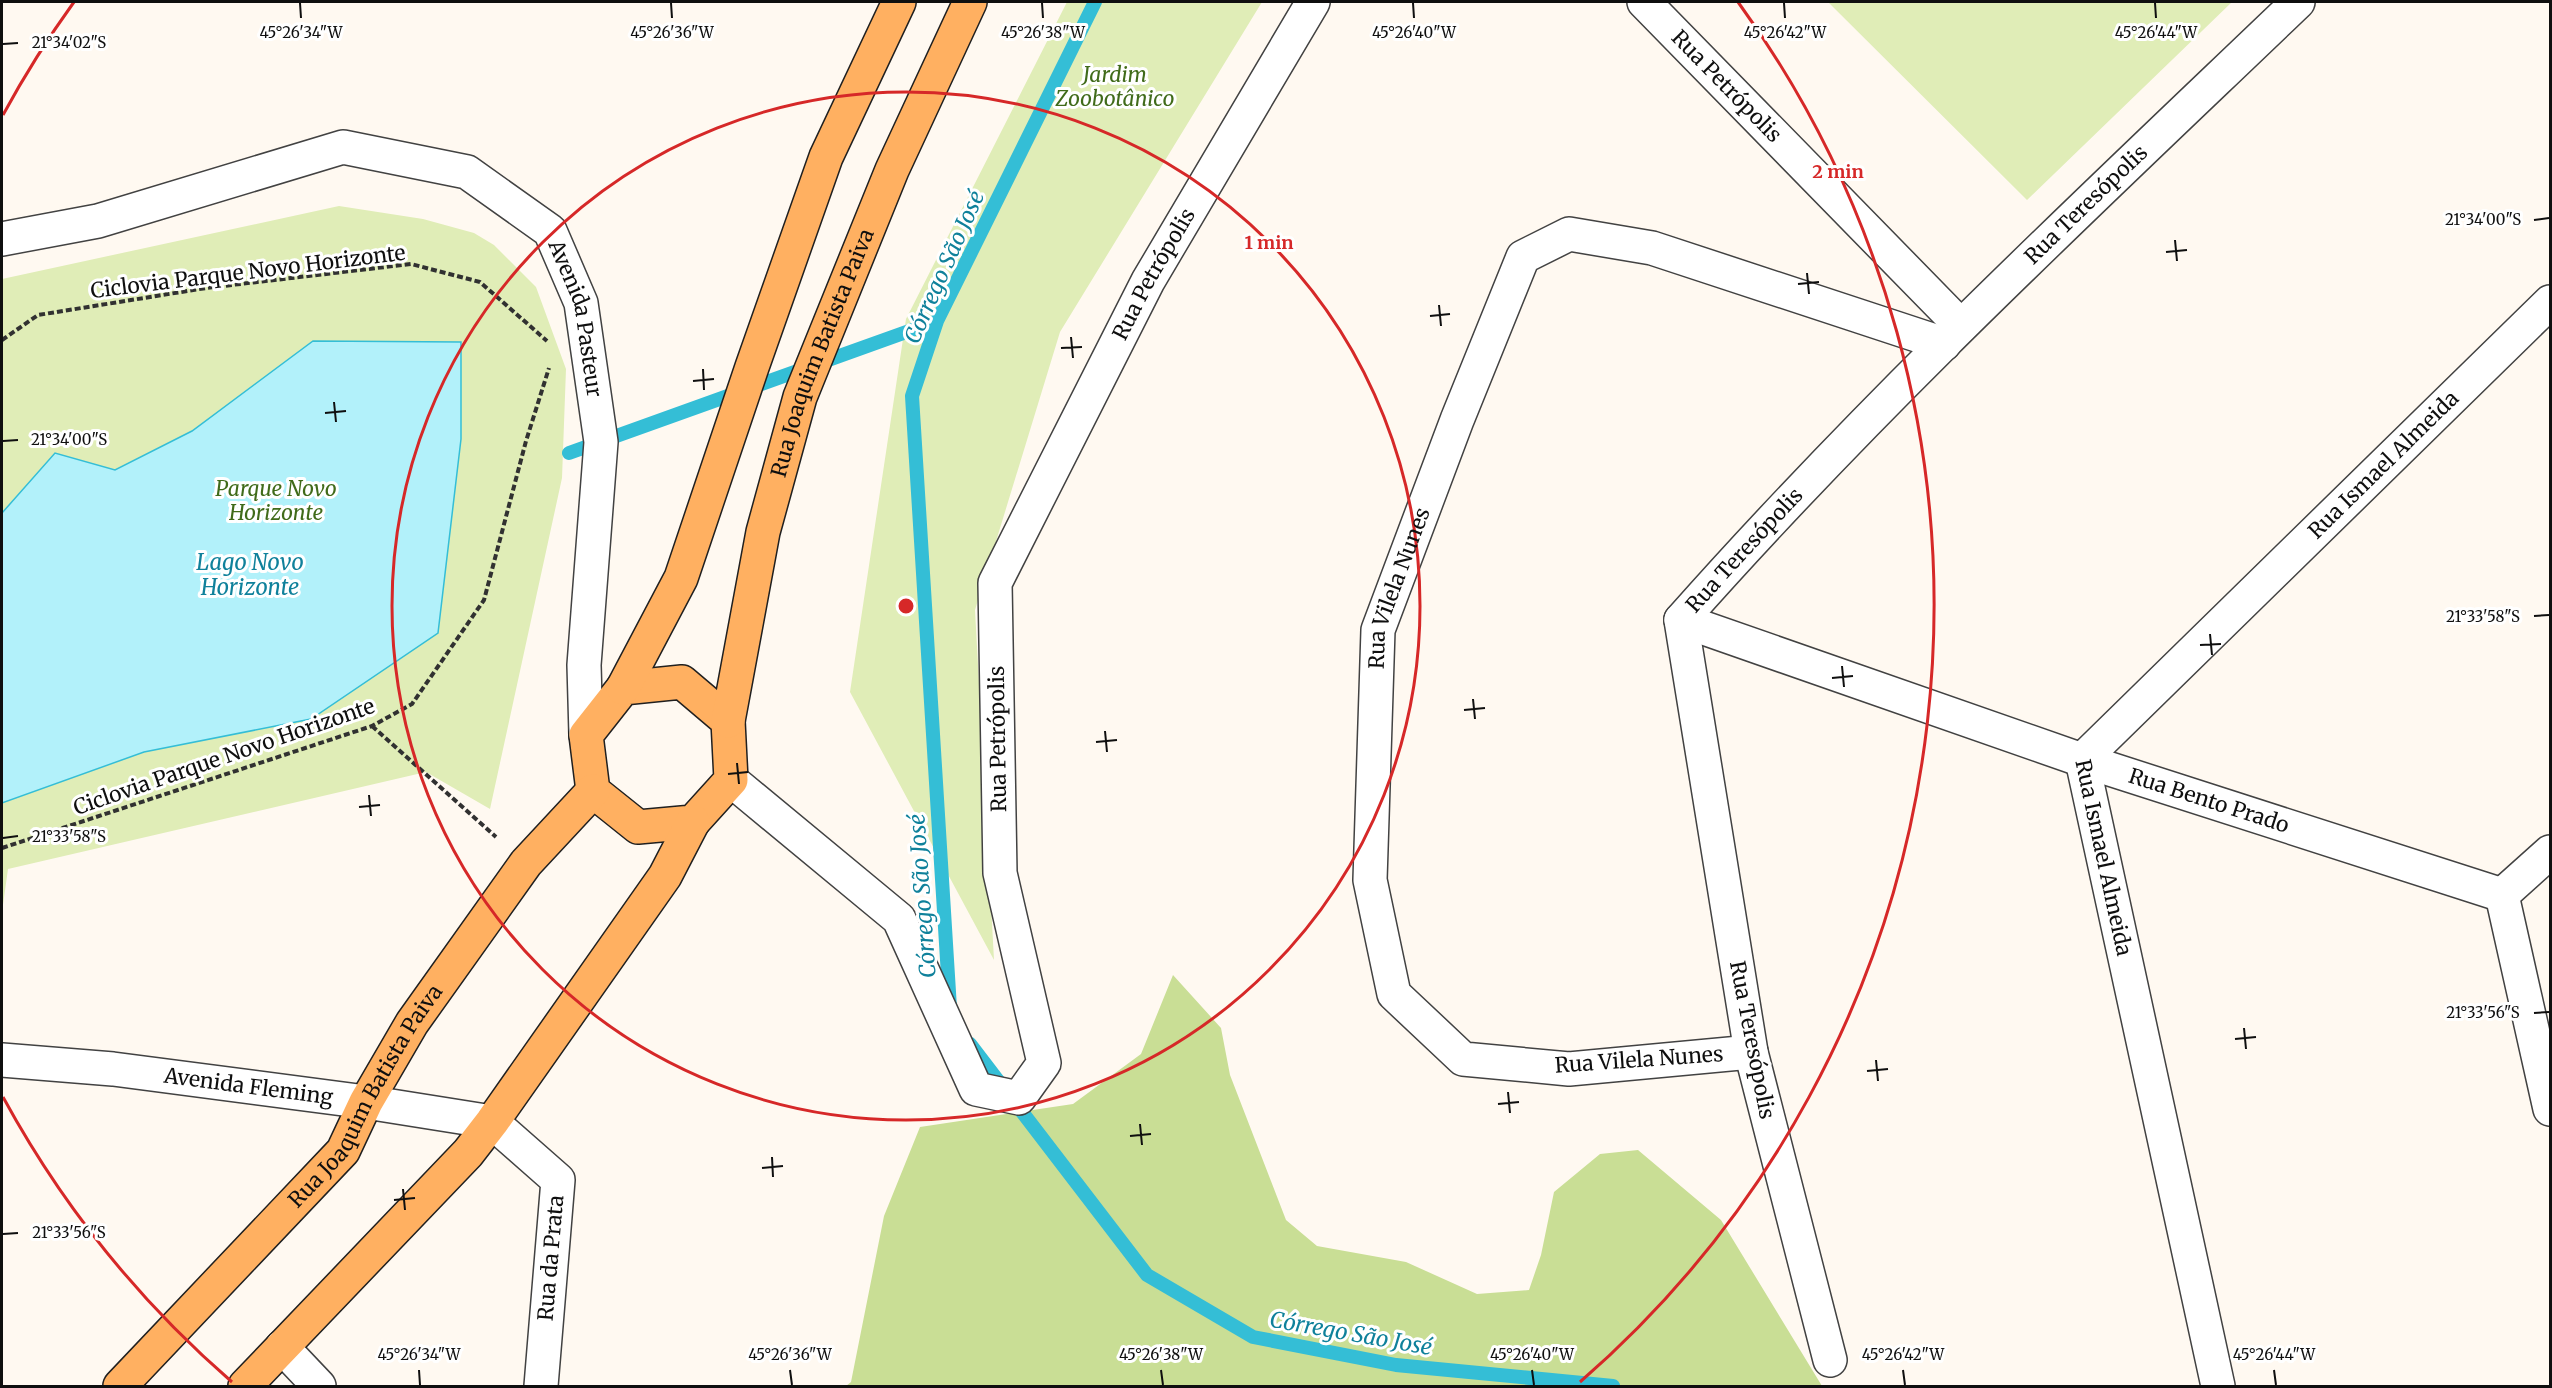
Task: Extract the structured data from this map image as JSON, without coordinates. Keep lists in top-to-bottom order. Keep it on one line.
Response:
{"streets":{"main road":["Rua Joaquim Batista Paiva"],"street":["Rua Petrópolis","Rua Teresópolis","Avenida Pasteur","Rua Ismael Almeida","Rua Vilela Nunes","Rua Bento Prado","Avenida Fleming","Rua da Prata"],"path":["Ciclovia Parque Novo Horizonte"]},"crossings":[["Rua Petrópolis","Rua Teresópolis"],["Rua Petrópolis","Avenida Pasteur"],["Rua Petrópolis","Rua Joaquim Batista Paiva"],["Rua Petrópolis","Rua Vilela Nunes"],["Rua Teresópolis","Rua Vilela Nunes"],["Rua Teresópolis","Rua Bento Prado"],["Avenida Pasteur","Rua Joaquim Batista Paiva"],["Rua Joaquim Batista Paiva","Avenida Fleming"],["Rua Ismael Almeida","Rua Bento Prado"],["Avenida Fleming","Rua da Prata"]],"water":["Córrego São José","Lago Novo Horizonte"],"parks":["Jardim Zoobotânico","Parque Novo Horizonte"],"coordinates":["45°26'34\"W","45°26'36\"W","45°26'38\"W","45°26'40\"W","45°26'42\"W","45°26'44\"W","21°34'02\"S","21°34'00\"S","21°33'58\"S","21°33'56\"S"],"rings":["2 min","1 min"]}
